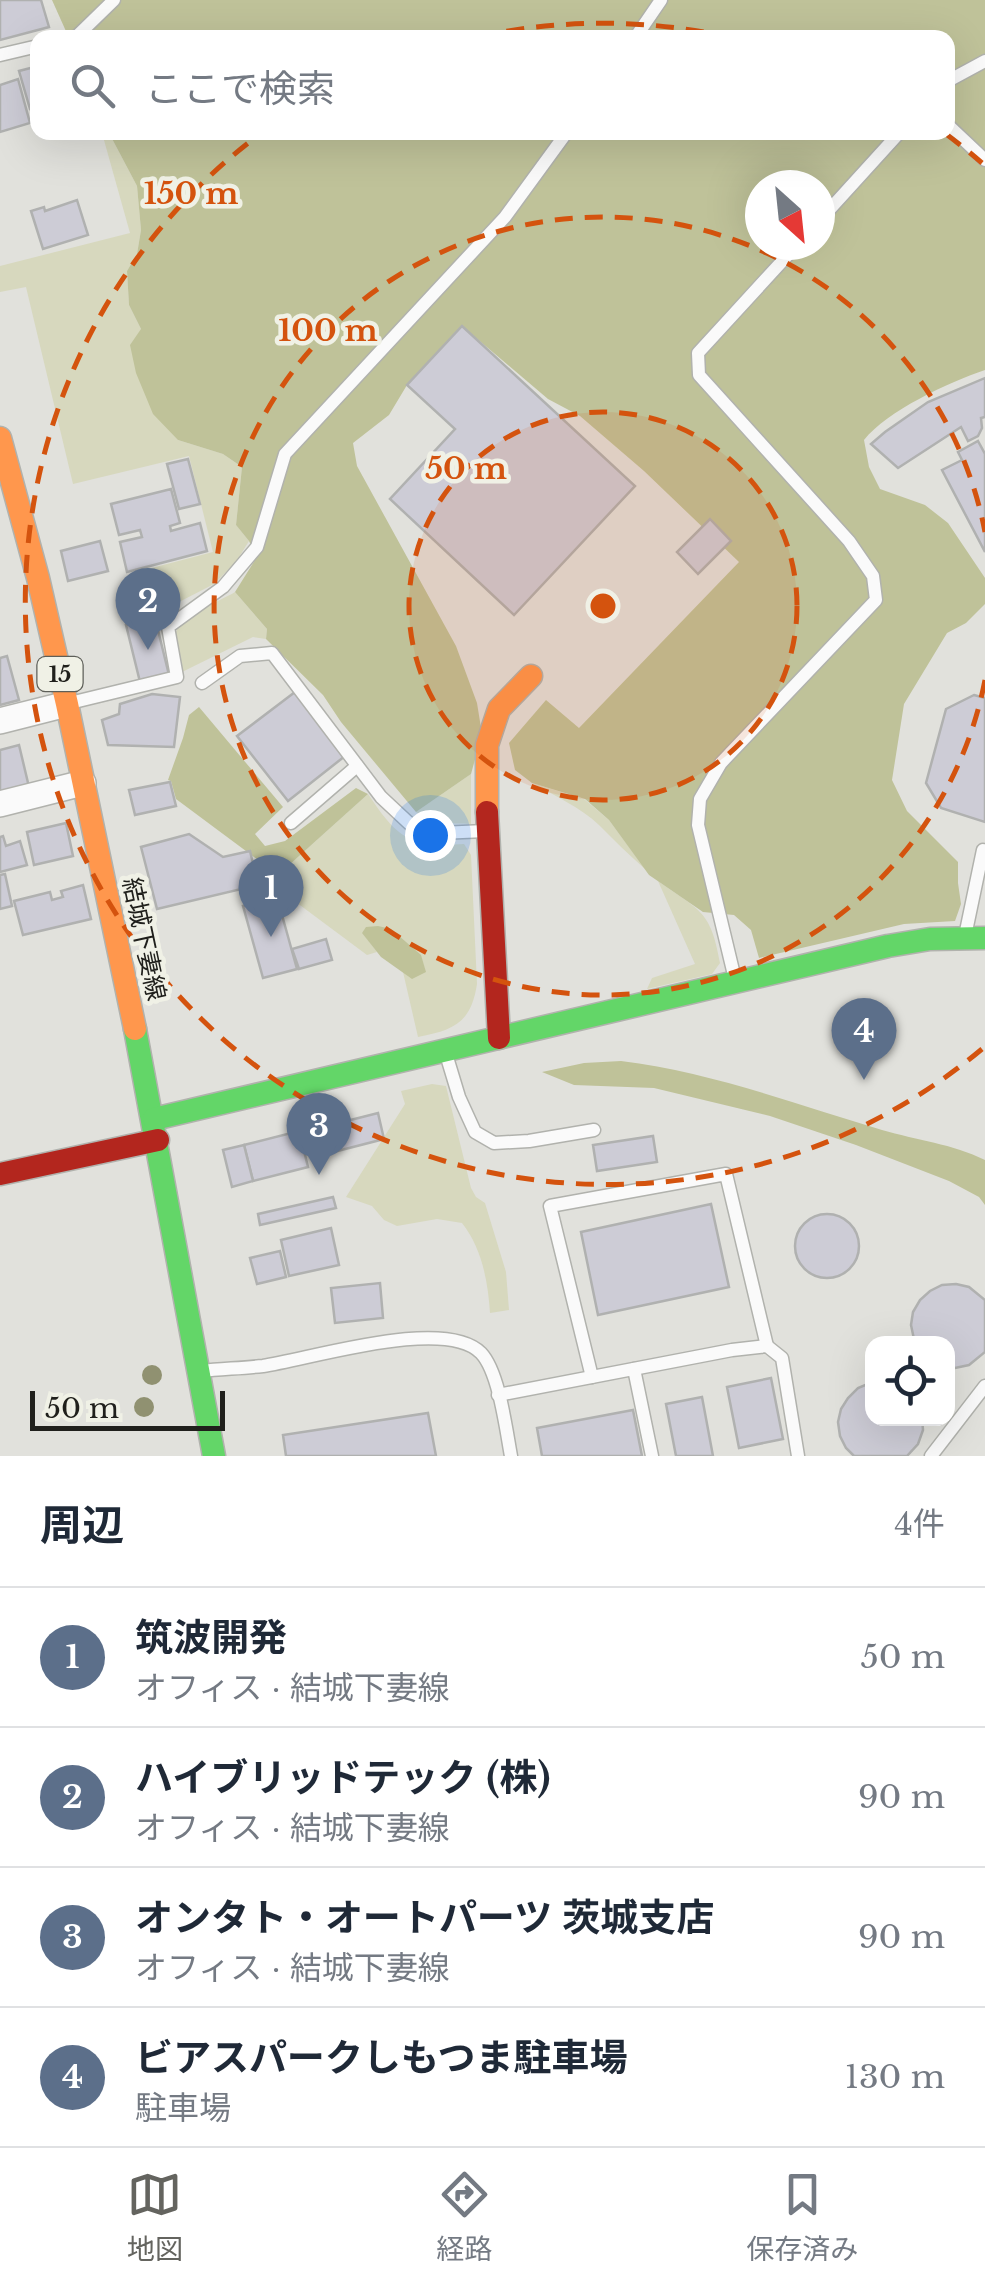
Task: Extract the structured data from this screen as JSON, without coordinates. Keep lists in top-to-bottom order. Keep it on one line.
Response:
{"streets":{"street":["15","結城下妻線"]},"scale_bar":"50 m","north":"bottom right","page":{"search":"ここで検索","pins":["2","1","4","3"],"scale":"50 m","heading":["周辺","4件"],"list":[{"mark":"1","name":"筑波開発","note":"オフィス · 結城下妻線","value":"50 m"},{"mark":"2","name":"ハイブリッドテック (株)","note":"オフィス · 結城下妻線","value":"90 m"},{"mark":"3","name":"オンタト・オートパーツ 茨城支店","note":"オフィス · 結城下妻線","value":"90 m"},{"mark":"4","name":"ビアスパークしもつま駐車場","note":"駐車場","value":"130 m"}],"nav":["地図","経路","保存済み"]},"rings":["150 m","100 m","50 m"]}
